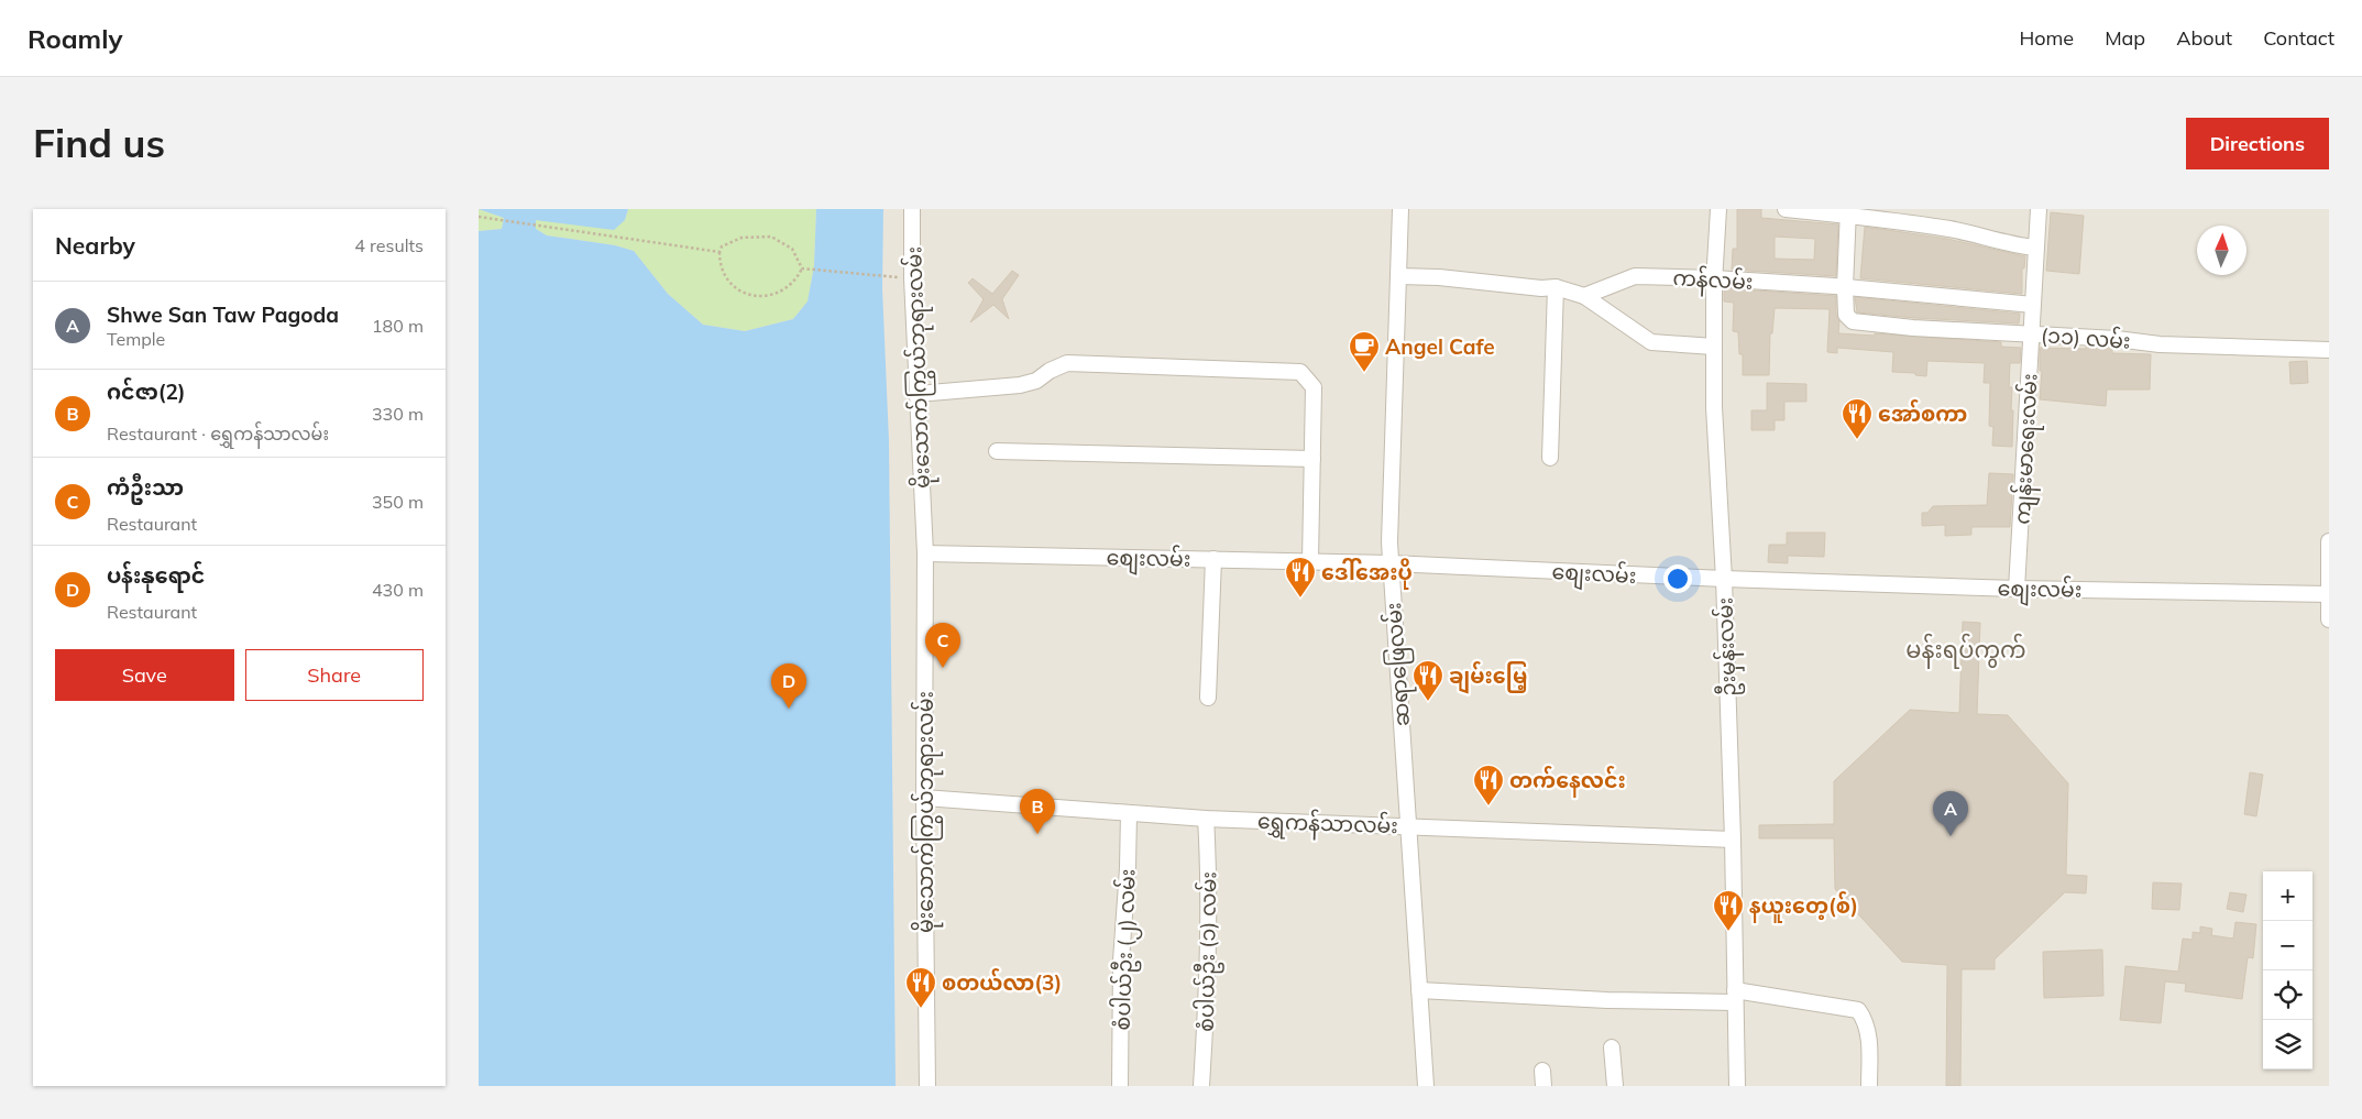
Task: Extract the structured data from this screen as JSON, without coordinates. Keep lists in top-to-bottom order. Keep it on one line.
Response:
{"streets":{"street":["ကန်လမ်း","(၁၁) လမ်း","မိုးသောက်ကြွယ်ဘုရားလမ်း","ကျန်းမာရေးလမ်း","စျေးလမ်း","ဦးမှန်းလမ်း","ဆရာဖြေလမ်း","‌ရွှေကန်သာလမ်း","စံပါယ်ဦး (၂) လမ်း","စံပါယ်ဦး (၁) လမ်း"]},"crossings":[["ကန်လမ်း","(၁၁) လမ်း"],["ကန်လမ်း","ကျန်းမာရေးလမ်း"],["ကန်လမ်း","ဦးမှန်းလမ်း"],["(၁၁) လမ်း","ကျန်းမာရေးလမ်း"],["မိုးသောက်ကြွယ်ဘုရားလမ်း","စျေးလမ်း"],["မိုးသောက်ကြွယ်ဘုရားလမ်း","‌ရွှေကန်သာလမ်း"],["ကျန်းမာရေးလမ်း","စျေးလမ်း"],["စျေးလမ်း","ဦးမှန်းလမ်း"],["စျေးလမ်း","ဆရာဖြေလမ်း"],["ဦးမှန်းလမ်း","‌ရွှေကန်သာလမ်း"],["ဆရာဖြေလမ်း","‌ရွှေကန်သာလမ်း"],["‌ရွှေကန်သာလမ်း","စံပါယ်ဦး (၂) လမ်း"],["‌ရွှေကန်သာလမ်း","စံပါယ်ဦး (၁) လမ်း"]],"districts":["မန်းရပ်ကွက်"],"places":{"cafe":["Angel Cafe"],"restaurant":["အော်စကာ","ဒေါ်အေးပို","ချမ်းမြေ့","တက်နေလင်း","နယူးတေ့(စ်)","စတယ်လာ(3)"]},"north":"top","page":{"header":"Roamly","nav":["Home","Map","About","Contact"],"buttons":["Directions",["Save","Share"]],"title":"Find us","heading":["Nearby","4 results"],"list":[{"mark":"A","name":"Shwe San Taw Pagoda","note":"Temple","value":"180 m"},{"mark":"B","name":"ဂင်ဇာ(2)","note":"Restaurant · ‌ရွှေကန်သာလမ်း","value":"330 m"},{"mark":"C","name":"ကံဦးသာ","note":"Restaurant","value":"350 m"},{"mark":"D","name":"ပန်းနုရောင်","note":"Restaurant","value":"430 m"}],"pins":["C","D","B","A"],"map_buttons":["+","−"]}}
